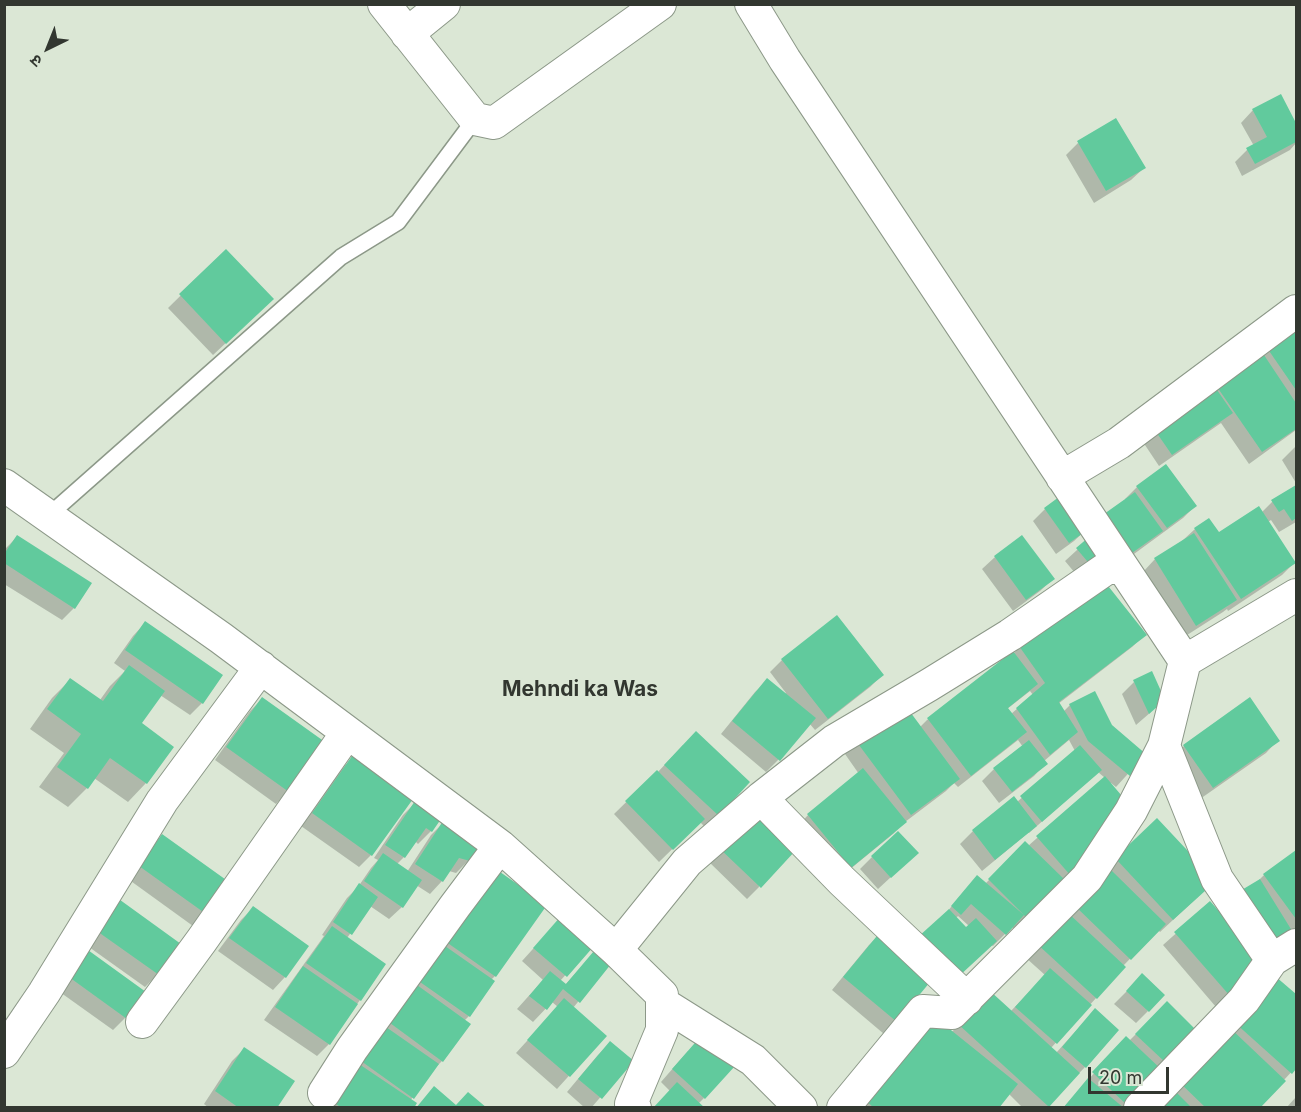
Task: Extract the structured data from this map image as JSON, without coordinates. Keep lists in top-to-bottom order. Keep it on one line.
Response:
{"districts":["Mehndi ka Was"],"scale_bar":"20 m","north":"bottom left"}
